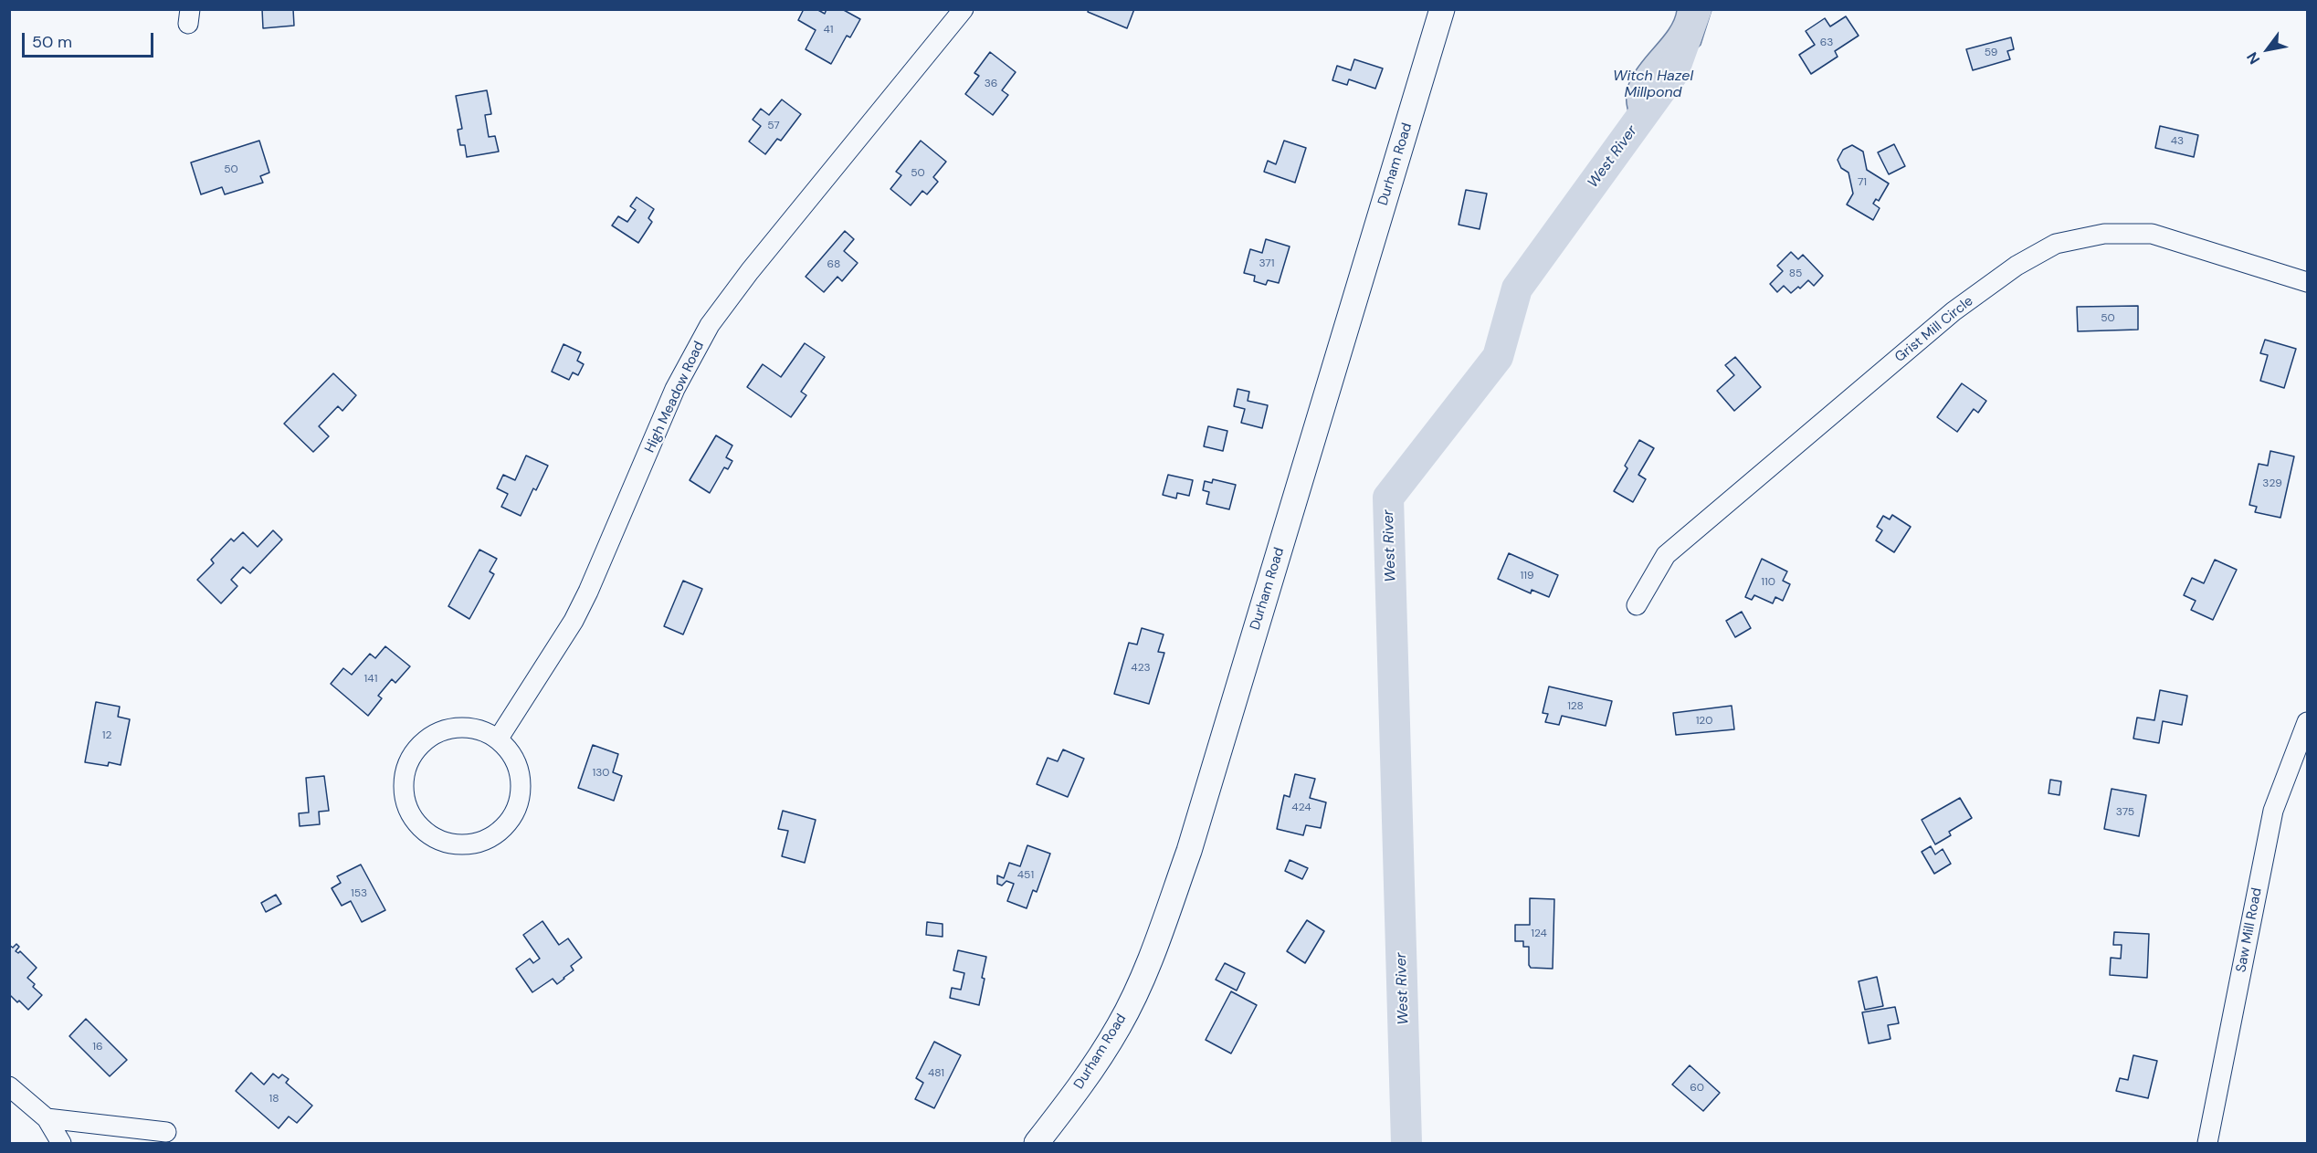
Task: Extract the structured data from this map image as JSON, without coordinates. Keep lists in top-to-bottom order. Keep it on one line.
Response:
{"streets":{"main road":["Durham Road"],"street":["Grist Mill Circle","High Meadow Road","Saw Mill Road"]},"water":["Witch Hazel Millpond","West River"],"house_numbers":["41","63","59","36","57","43","50","50","71","371","68","85","50","329","119","110","423","141","128","120","12","130","424","375","451","153","124","16","481","60","18"],"scale_bar":"50 m","north":"bottom left"}
